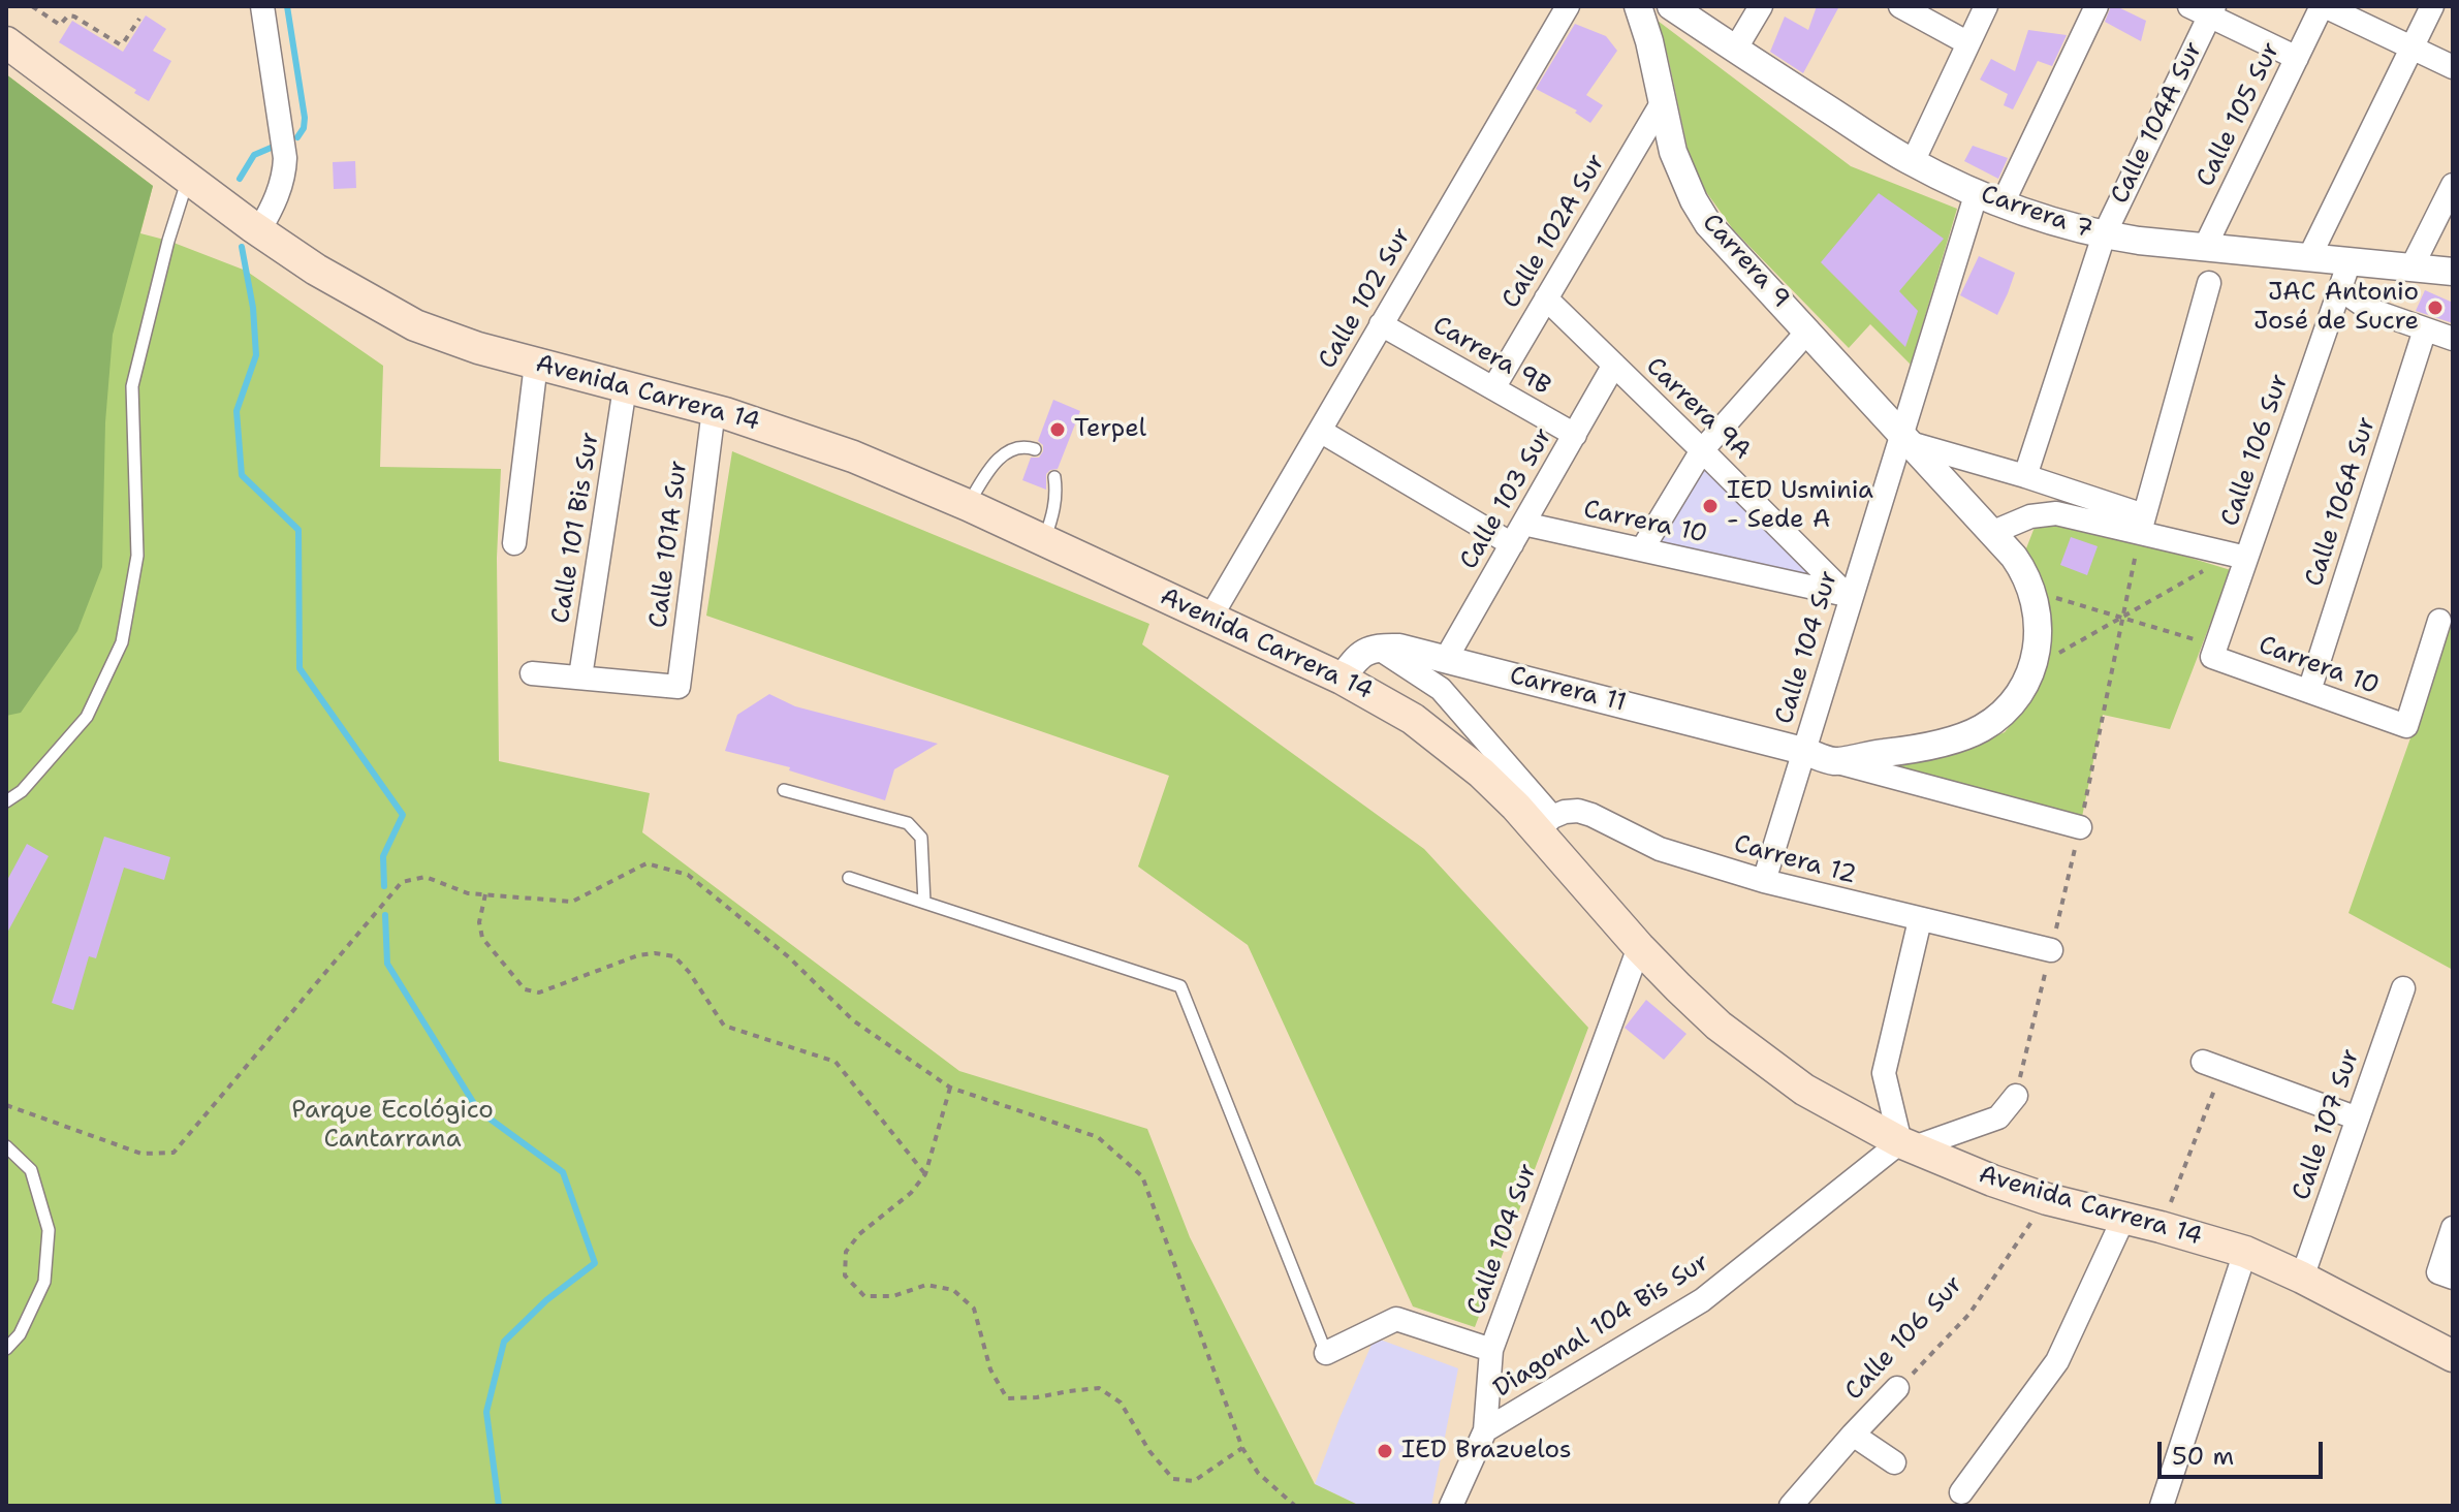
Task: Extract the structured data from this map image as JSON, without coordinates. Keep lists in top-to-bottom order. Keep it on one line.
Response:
{"streets":{"main road":["Avenida Carrera 14"],"street":["Calle 105 Sur","Calle 104A Sur","Carrera 7","Calle 102A Sur","Carrera 9","Calle 102 Sur","Carrera 9B","Carrera 9A","Calle 106 Sur","Calle 103 Sur","Calle 106A Sur","Carrera 10","Calle 101 Bis Sur","Calle 101A Sur","Calle 104 Sur","Carrera 11","Carrera 12","Calle 107 Sur","Diagonal 104 Bis Sur"]},"crossings":[["Calle 105 Sur","Carrera 7"],["Calle 104A Sur","Carrera 7"],["Carrera 7","Calle 106 Sur"],["Carrera 7","Calle 104 Sur"],["Calle 102A Sur","Carrera 9"],["Calle 102A Sur","Carrera 9B"],["Calle 102A Sur","Carrera 9A"],["Carrera 9","Calle 104 Sur"],["Calle 102 Sur","Carrera 9B"],["Calle 102 Sur","Avenida Carrera 14"],["Calle 102 Sur","Carrera 10"],["Carrera 9B","Calle 103 Sur"],["Avenida Carrera 14","Calle 106 Sur"],["Avenida Carrera 14","Calle 101 Bis Sur"],["Avenida Carrera 14","Calle 101A Sur"],["Avenida Carrera 14","Calle 104 Sur"],["Avenida Carrera 14","Carrera 12"],["Avenida Carrera 14","Calle 107 Sur"],["Avenida Carrera 14","Diagonal 104 Bis Sur"],["Carrera 9A","Calle 103 Sur"],["Carrera 9A","Carrera 10"],["Carrera 9A","Calle 104 Sur"],["Calle 106 Sur","Carrera 10"],["Calle 103 Sur","Carrera 10"],["Calle 103 Sur","Carrera 11"],["Calle 106A Sur","Carrera 10"],["Carrera 10","Calle 104 Sur"],["Calle 101 Bis Sur","Calle 101A Sur"],["Calle 104 Sur","Carrera 11"],["Calle 104 Sur","Carrera 12"],["Calle 104 Sur","Diagonal 104 Bis Sur"]],"parks":["Parque Ecológico Cantarrana"],"places":["JAC Antonio José de Sucre","Terpel","IED Usminia - Sede A","IED Brazuelos"],"scale_bar":"50 m"}
